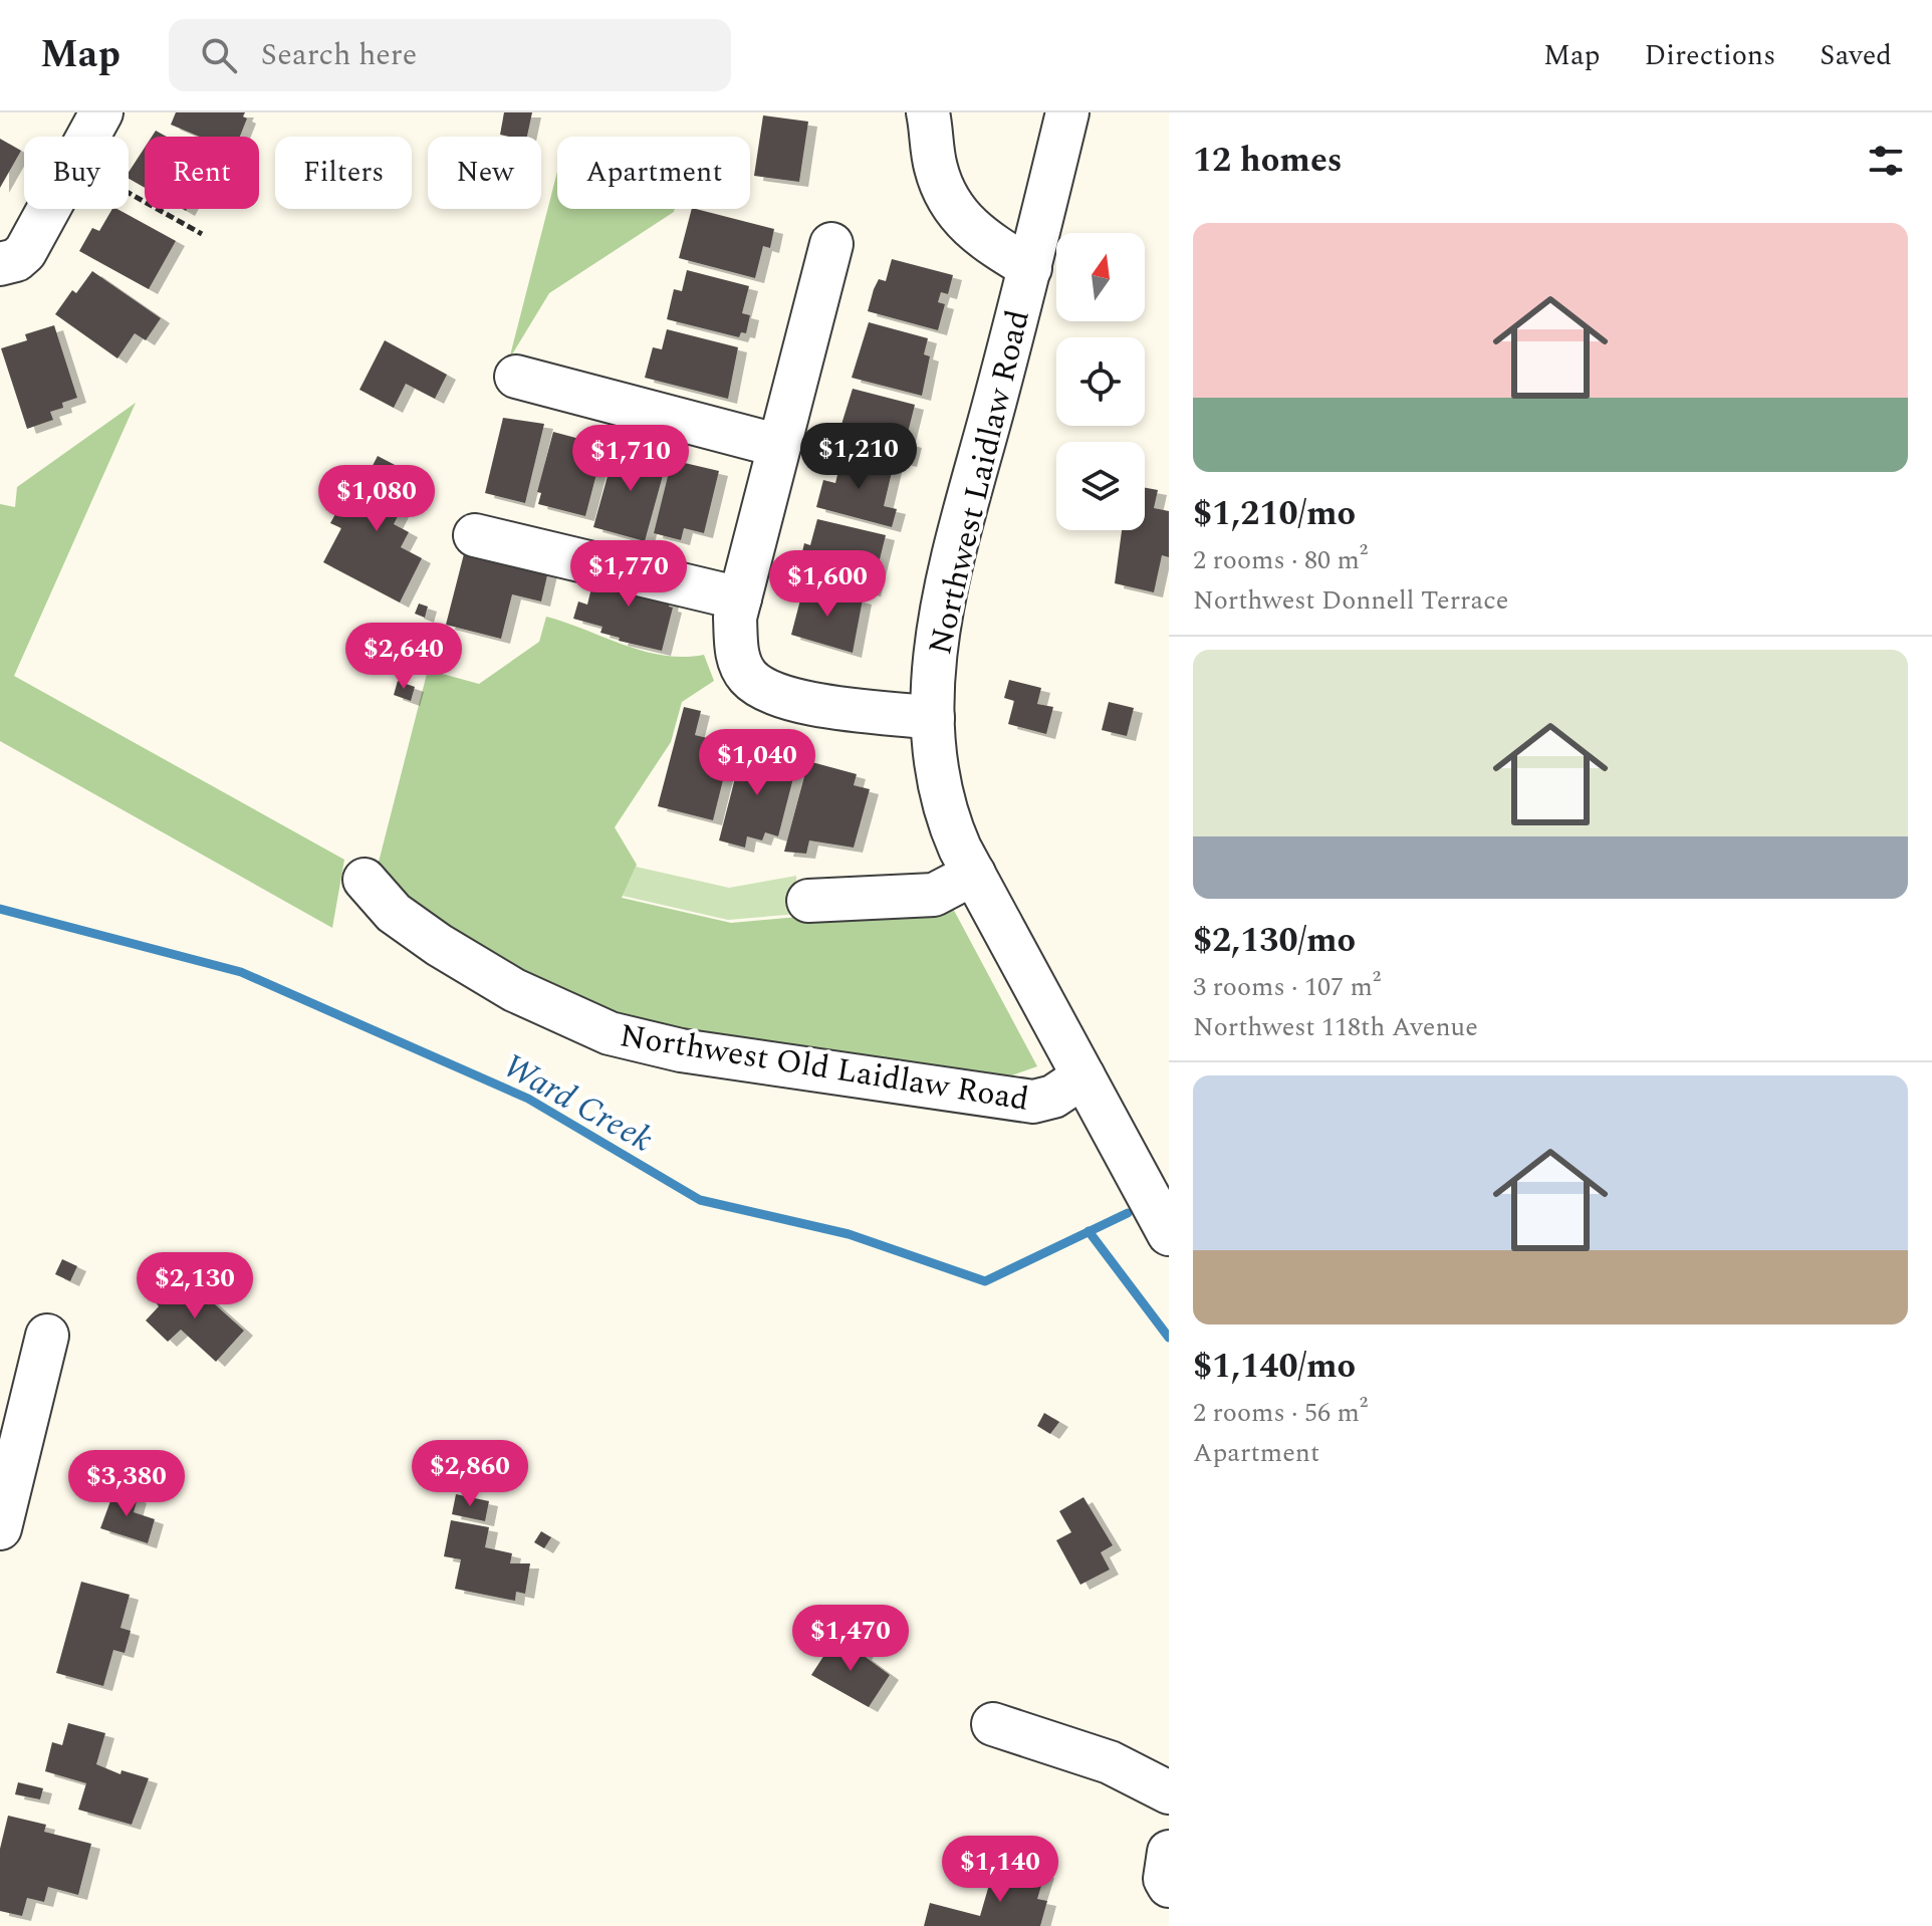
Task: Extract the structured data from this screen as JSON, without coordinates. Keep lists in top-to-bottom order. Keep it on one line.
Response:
{"streets":{"street":["Northwest Laidlaw Road","Northwest Old Laidlaw Road"]},"crossings":[["Northwest Laidlaw Road","Northwest Old Laidlaw Road"]],"water":["Ward Creek"],"north":"top","page":{"header":"Map","search":"Search here","nav":["Map","Directions","Saved"],"heading":"12 homes","chip":["Buy","Rent","Filters","New","Apartment"],"list":[{"name":"$1,210/mo","note":"2 rooms · 80 m² · Northwest Donnell Terrace"},{"name":"$2,130/mo","note":"3 rooms · 107 m² · Northwest 118th Avenue"},{"name":"$1,140/mo","note":"2 rooms · 56 m² · Apartment"}],"price":["$1,210","$1,710","$1,080","$1,770","$1,600","$2,640","$1,040","$2,130","$2,860","$3,380","$1,470","$1,140"]}}
